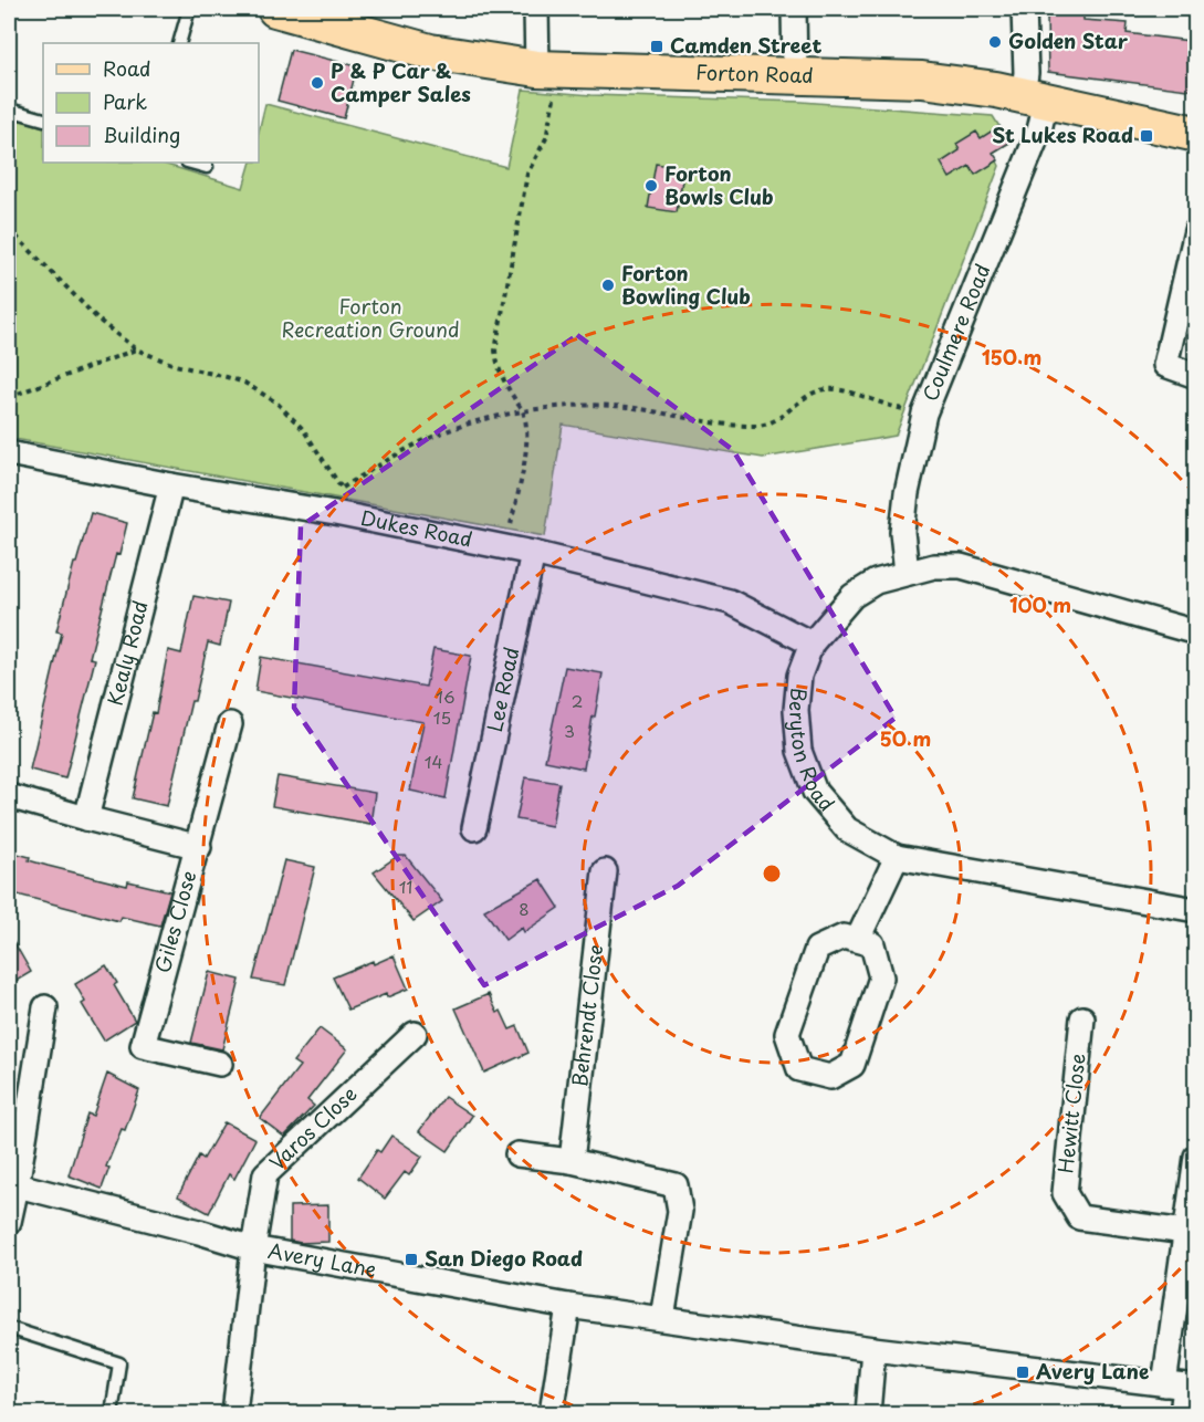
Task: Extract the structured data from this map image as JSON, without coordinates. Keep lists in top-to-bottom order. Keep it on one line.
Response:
{"streets":{"main road":["Forton Road"],"street":["Coulmere Road","Dukes Road","Kealy Road","Lee Road","Beryton Road","Giles Close","Behrendt Close","Hewitt Close","Varos Close","Avery Lane"]},"crossings":[["Forton Road","Coulmere Road"],["Coulmere Road","Beryton Road"],["Dukes Road","Kealy Road"],["Dukes Road","Lee Road"],["Dukes Road","Beryton Road"],["Varos Close","Avery Lane"]],"parks":["Forton Recreation Ground"],"places":{"other":["Golden Star","P & P Car & Camper Sales","Forton Bowls Club","Forton Bowling Club"],"transit":["Camden Street","St Lukes Road","San Diego Road","Avery Lane"]},"house_numbers":["16","2","15","3","14","11","8"],"legend":["Road","Park","Building"],"rings":["150 m","100 m","50 m"]}
